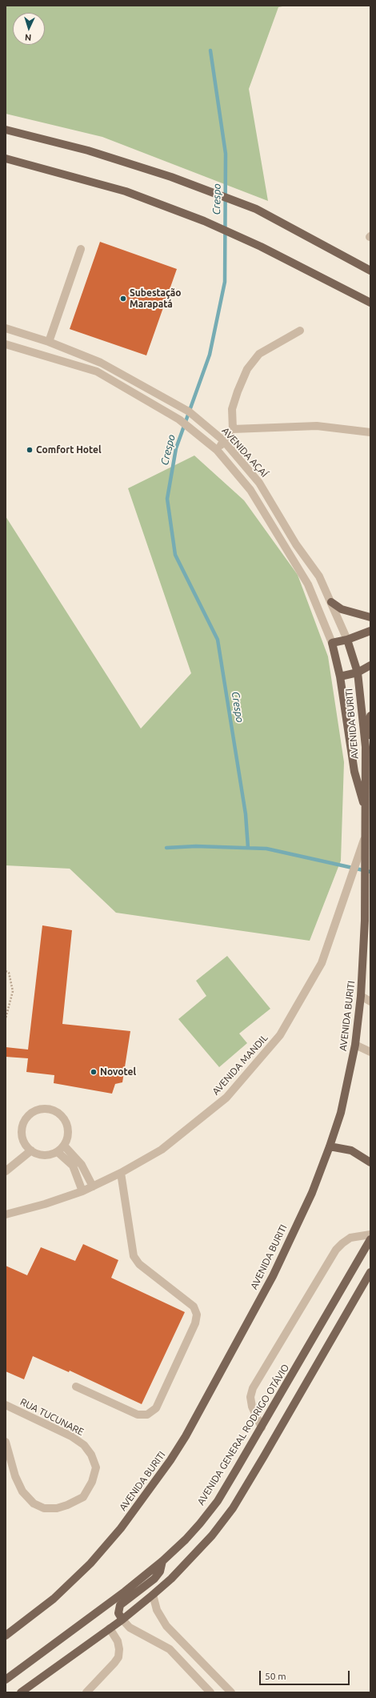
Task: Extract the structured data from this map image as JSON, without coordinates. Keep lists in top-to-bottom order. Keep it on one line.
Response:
{"streets":{"main road":["AVENIDA BURITI","AVENIDA GENERAL RODRIGO OTÁVIO"],"street":["AVENIDA AÇAÍ","AVENIDA MANDIL","RUA TUCUNARE"]},"crossings":[["AVENIDA AÇAÍ","AVENIDA BURITI"],["AVENIDA BURITI","AVENIDA MANDIL"]],"water":["Crespo"],"places":["Subestação Marapatá","Comfort Hotel","Novotel"],"scale_bar":"50 m","north":"bottom"}
